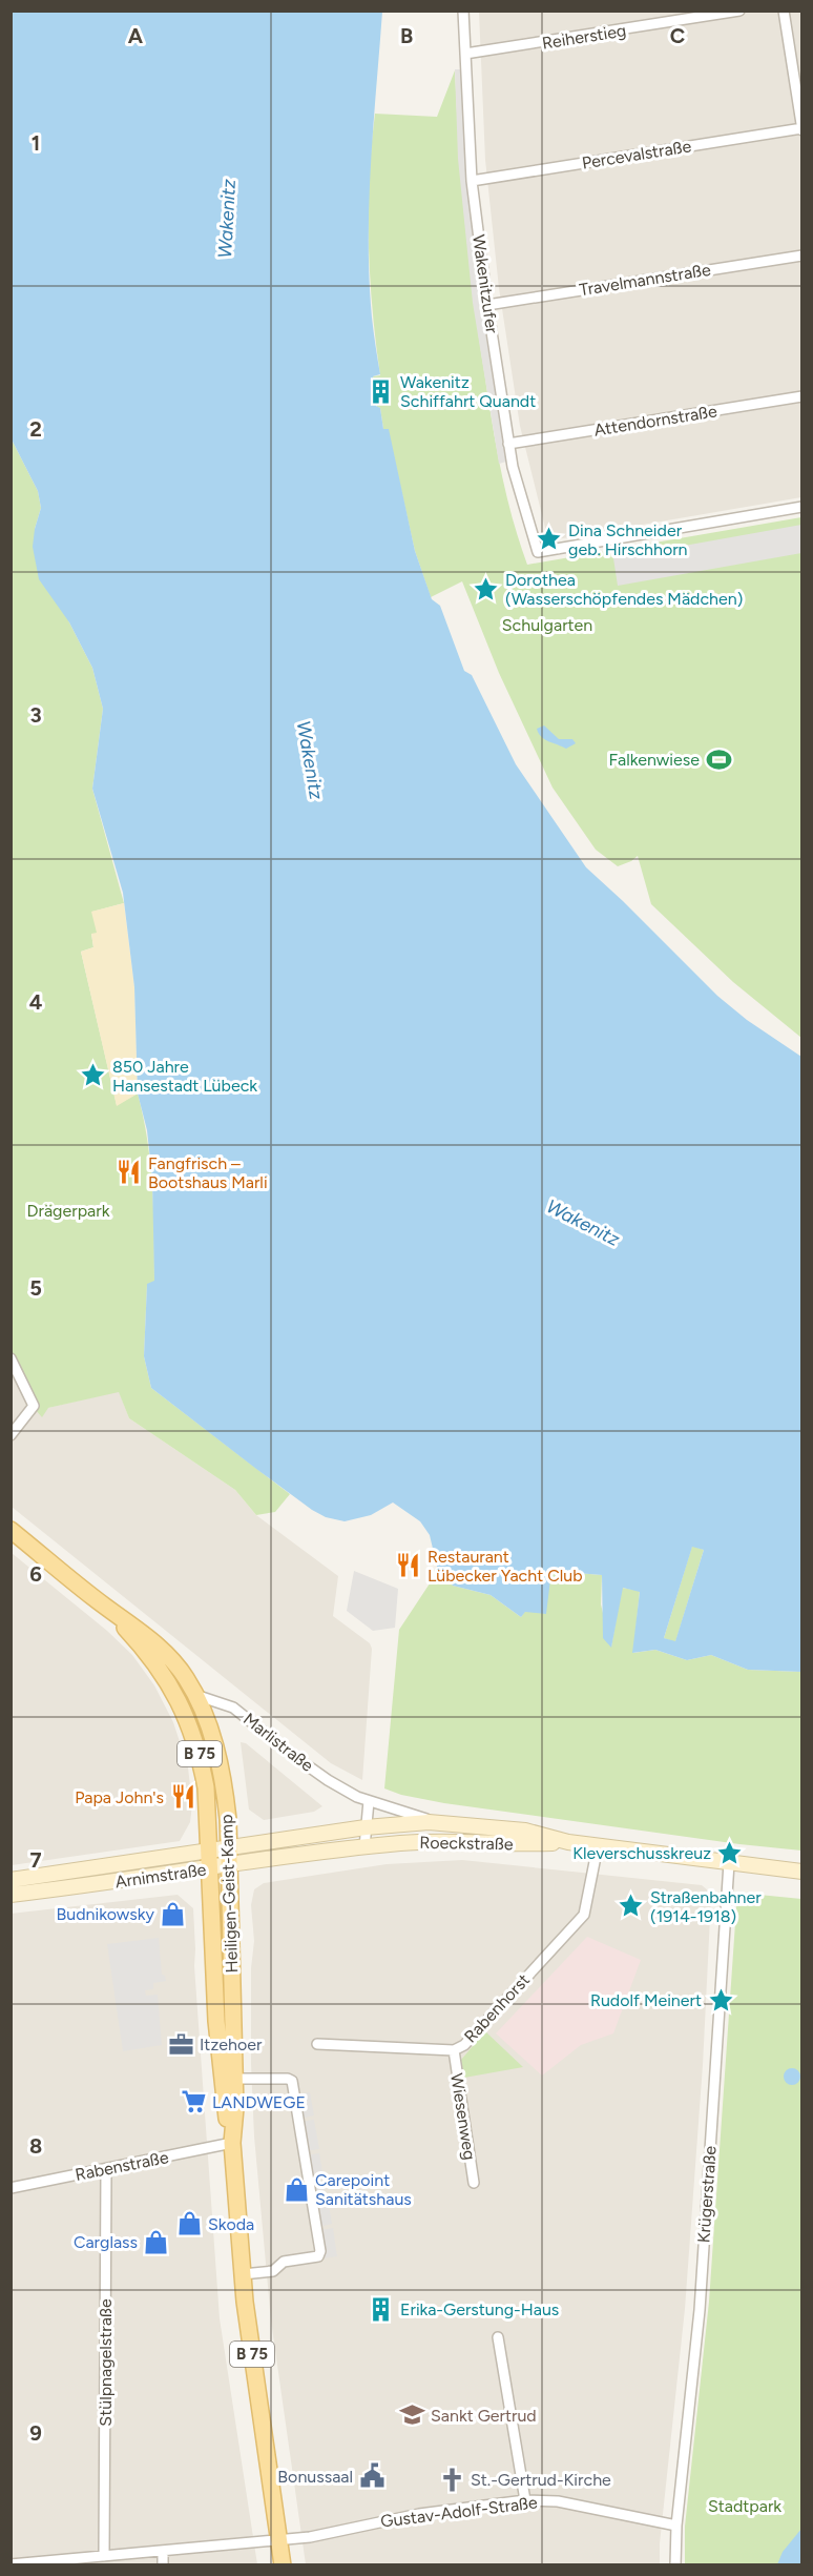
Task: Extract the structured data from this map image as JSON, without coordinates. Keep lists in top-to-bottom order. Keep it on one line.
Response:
{"streets":{"main road":["B 75","Roeckstraße","Arnimstraße","Heiligen-Geist-Kamp"],"street":["Reiherstieg","Percevalstraße","Travelmannstraße","Wakenitzufer","Attendornstraße","Marlistraße","Rabenhorst","Wiesenweg","Rabenstraße","Krügerstraße","Stülpnagelstraße","Gustav-Adolf-Straße"]},"crossings":[["Reiherstieg","Wakenitzufer"],["Percevalstraße","Wakenitzufer"],["Travelmannstraße","Wakenitzufer"],["Wakenitzufer","Attendornstraße"],["Marlistraße","Roeckstraße"],["Marlistraße","Heiligen-Geist-Kamp"],["B 75","Heiligen-Geist-Kamp"],["Roeckstraße","Arnimstraße"],["Roeckstraße","Rabenhorst"],["Roeckstraße","Krügerstraße"],["Arnimstraße","Heiligen-Geist-Kamp"],["Heiligen-Geist-Kamp","Rabenstraße"],["Heiligen-Geist-Kamp","Gustav-Adolf-Straße"],["Rabenhorst","Wiesenweg"],["Rabenstraße","Stülpnagelstraße"],["Krügerstraße","Gustav-Adolf-Straße"],["Stülpnagelstraße","Gustav-Adolf-Straße"]],"water":["Wakenitz"],"parks":["Schulgarten","Drägerpark","Stadtpark"],"places":{"building":["Wakenitz Schiffahrt Quandt","Erika-Gerstung-Haus"],"place":["Dina Schneider geb. Hirschhorn","Dorothea (Wasserschöpfendes Mädchen)","850 Jahre Hansestadt Lübeck","Kleverschusskreuz","Straßenbahner (1914-1918)","Rudolf Meinert"],"sports":["Falkenwiese"],"restaurant":["Fangfrisch – Bootshaus Marli","Restaurant Lübecker Yacht Club","Papa John's"],"shop":["Budnikowsky","Carepoint Sanitätshaus","Skoda","Carglass"],"office":["Itzehoer"],"supermarket":["LANDWEGE"],"school or university":["Sankt Gertrud"],"public building":["Bonussaal"],"church":["St.-Gertrud-Kirche"]},"grid":{"columns":["A","B","C"],"rows":["1","2","3","4","5","6","7","8","9"]}}
